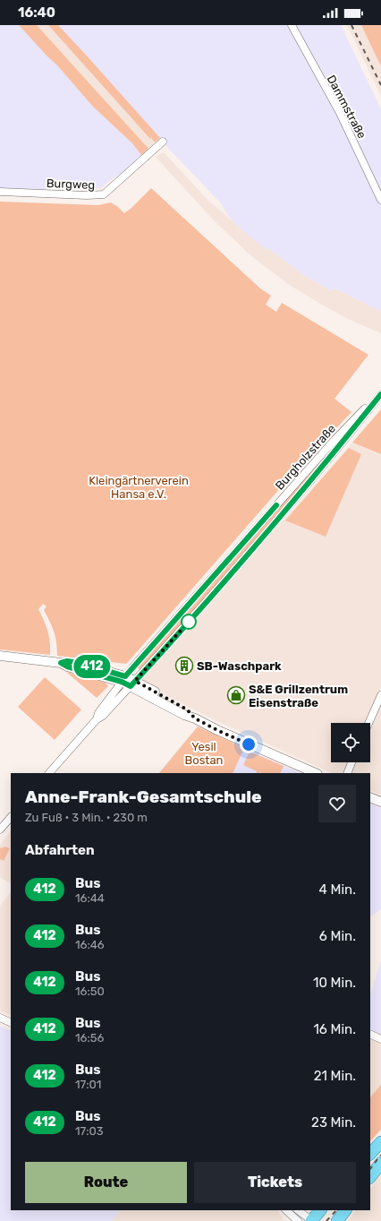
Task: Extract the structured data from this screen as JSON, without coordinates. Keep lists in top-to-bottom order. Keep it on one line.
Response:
{"streets":{"street":["Dammstraße","Burgweg","Burgholzstraße"]},"parks":["Kleingärtnerverein Hansa e.V.","Yesil Bostan"],"places":{"building":["SB-Waschpark"],"shop":["S&E Grillzentrum Eisenstraße"]},"lines":["bus line 412"],"page":{"status":"16:40","on_map":"412","heading":[["Anne-Frank-Gesamtschule","Zu Fuß · 3 Min. · 230 m"],"Abfahrten"],"list":[{"mark":"412","name":"Bus","note":"16:44","value":"4 Min."},{"mark":"412","name":"Bus","note":"16:46","value":"6 Min."},{"mark":"412","name":"Bus","note":"16:50","value":"10 Min."},{"mark":"412","name":"Bus","note":"16:56","value":"16 Min."},{"mark":"412","name":"Bus","note":"17:01","value":"21 Min."},{"mark":"412","name":"Bus","note":"17:03","value":"23 Min."}],"buttons":["Route","Tickets"]}}
